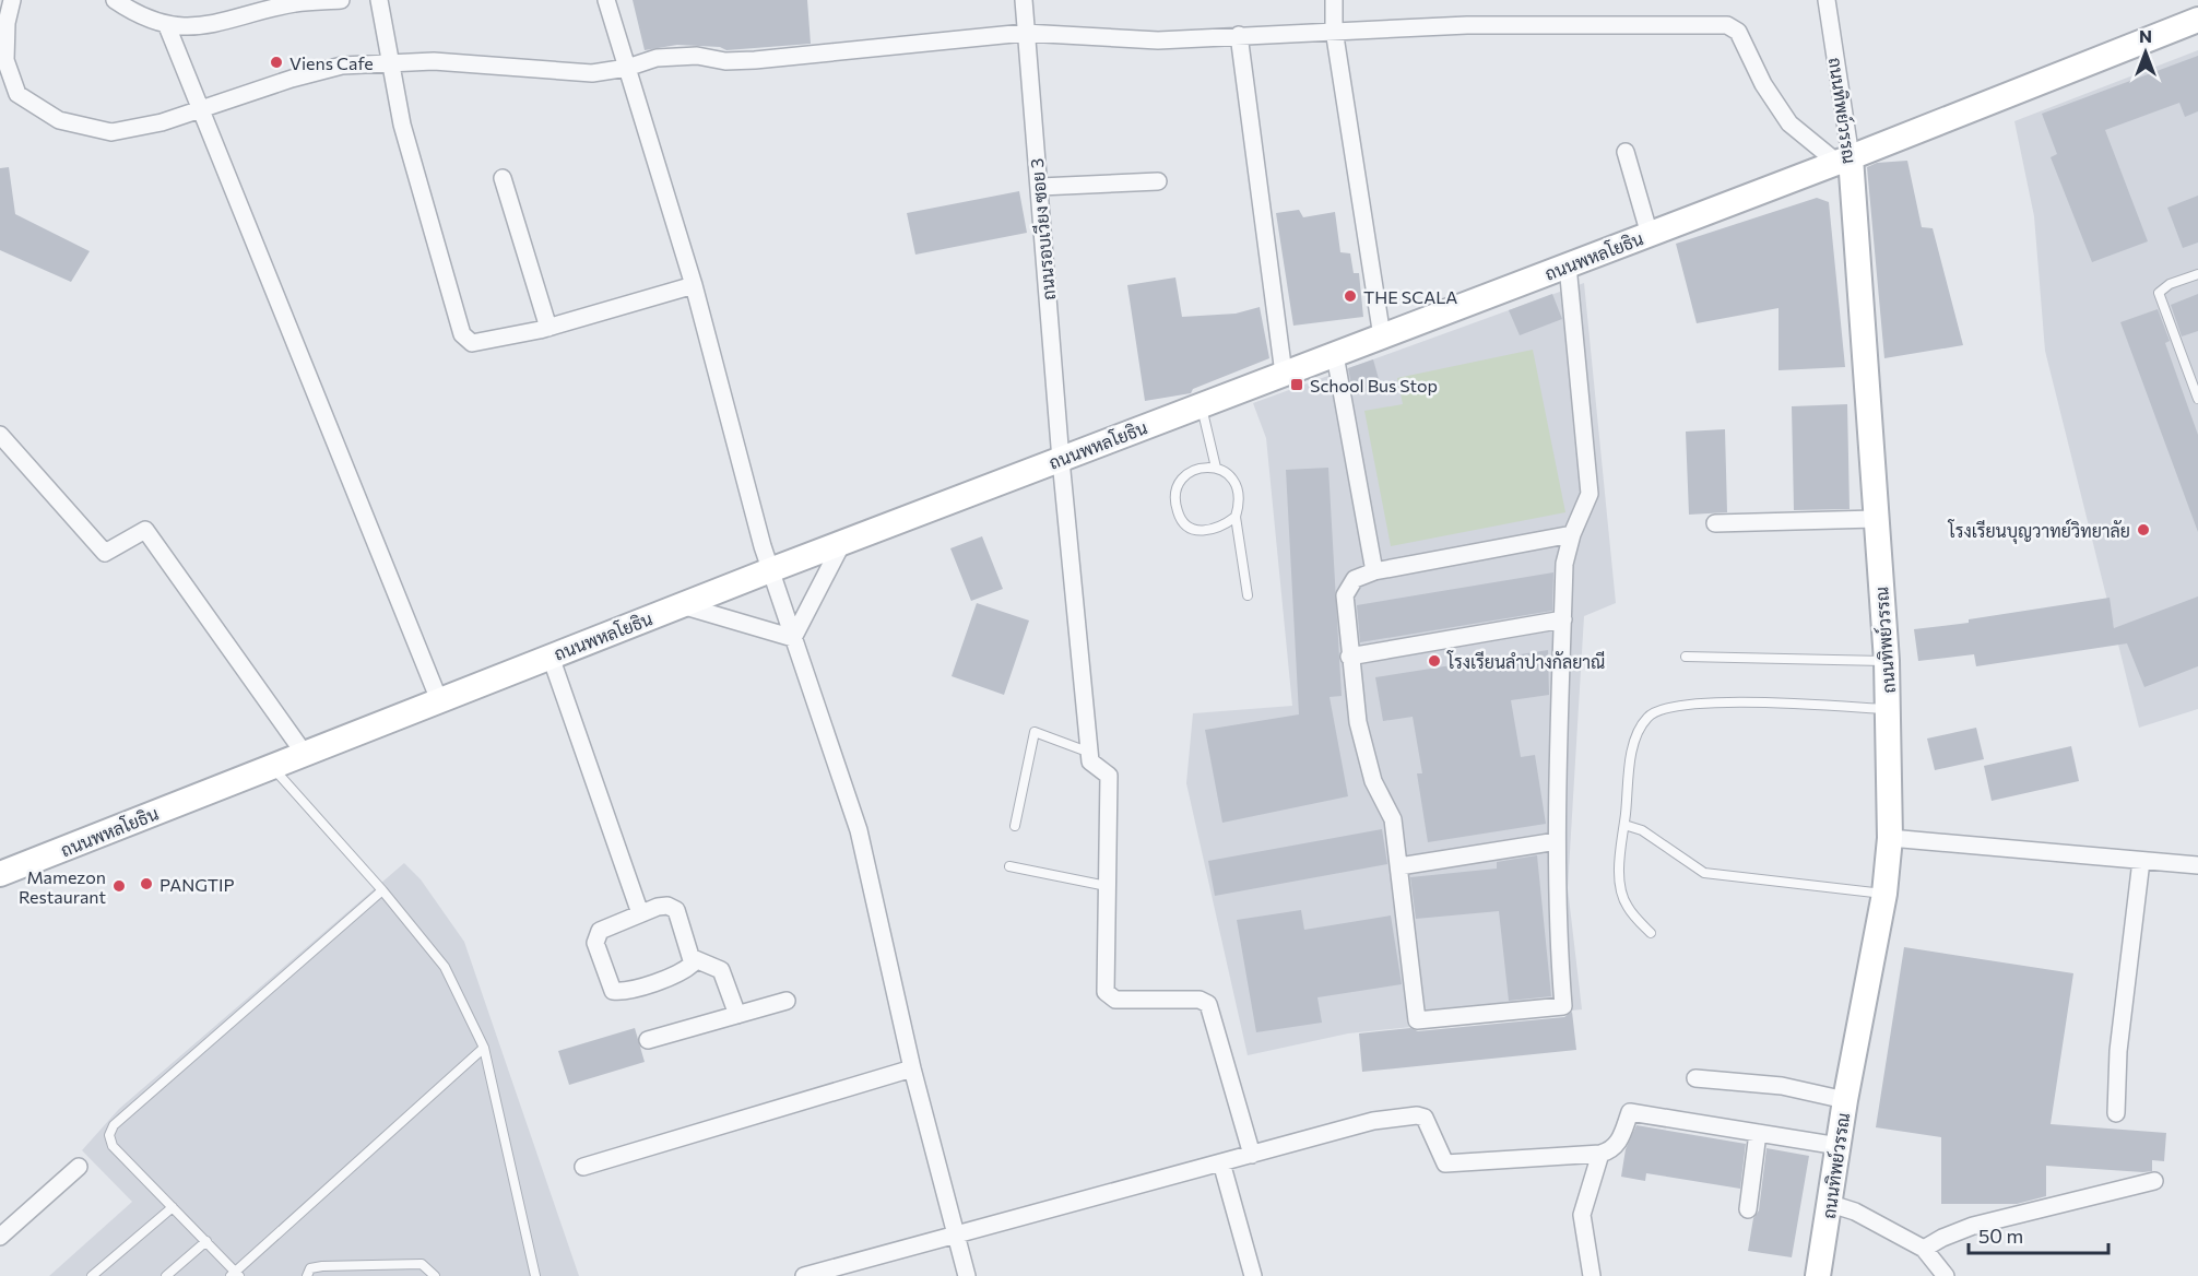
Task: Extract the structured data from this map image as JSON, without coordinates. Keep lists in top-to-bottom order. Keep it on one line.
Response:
{"streets":{"main road":["ถนนทิพย์วรรณ","ถนนพหลโยธิน"],"street":["ถนนรอบเวียง ซอย 3"]},"crossings":[["ถนนทิพย์วรรณ","ถนนพหลโยธิน"],["ถนนรอบเวียง ซอย 3","ถนนพหลโยธิน"]],"places":{"other":["Viens Cafe","THE SCALA","โรงเรียนบุญวาทย์วิทยาลัย","โรงเรียนลำปางกัลยาณี","PANGTIP","Mamezon Restaurant"],"transit":["School Bus Stop"]},"scale_bar":"50 m","north":"top"}
